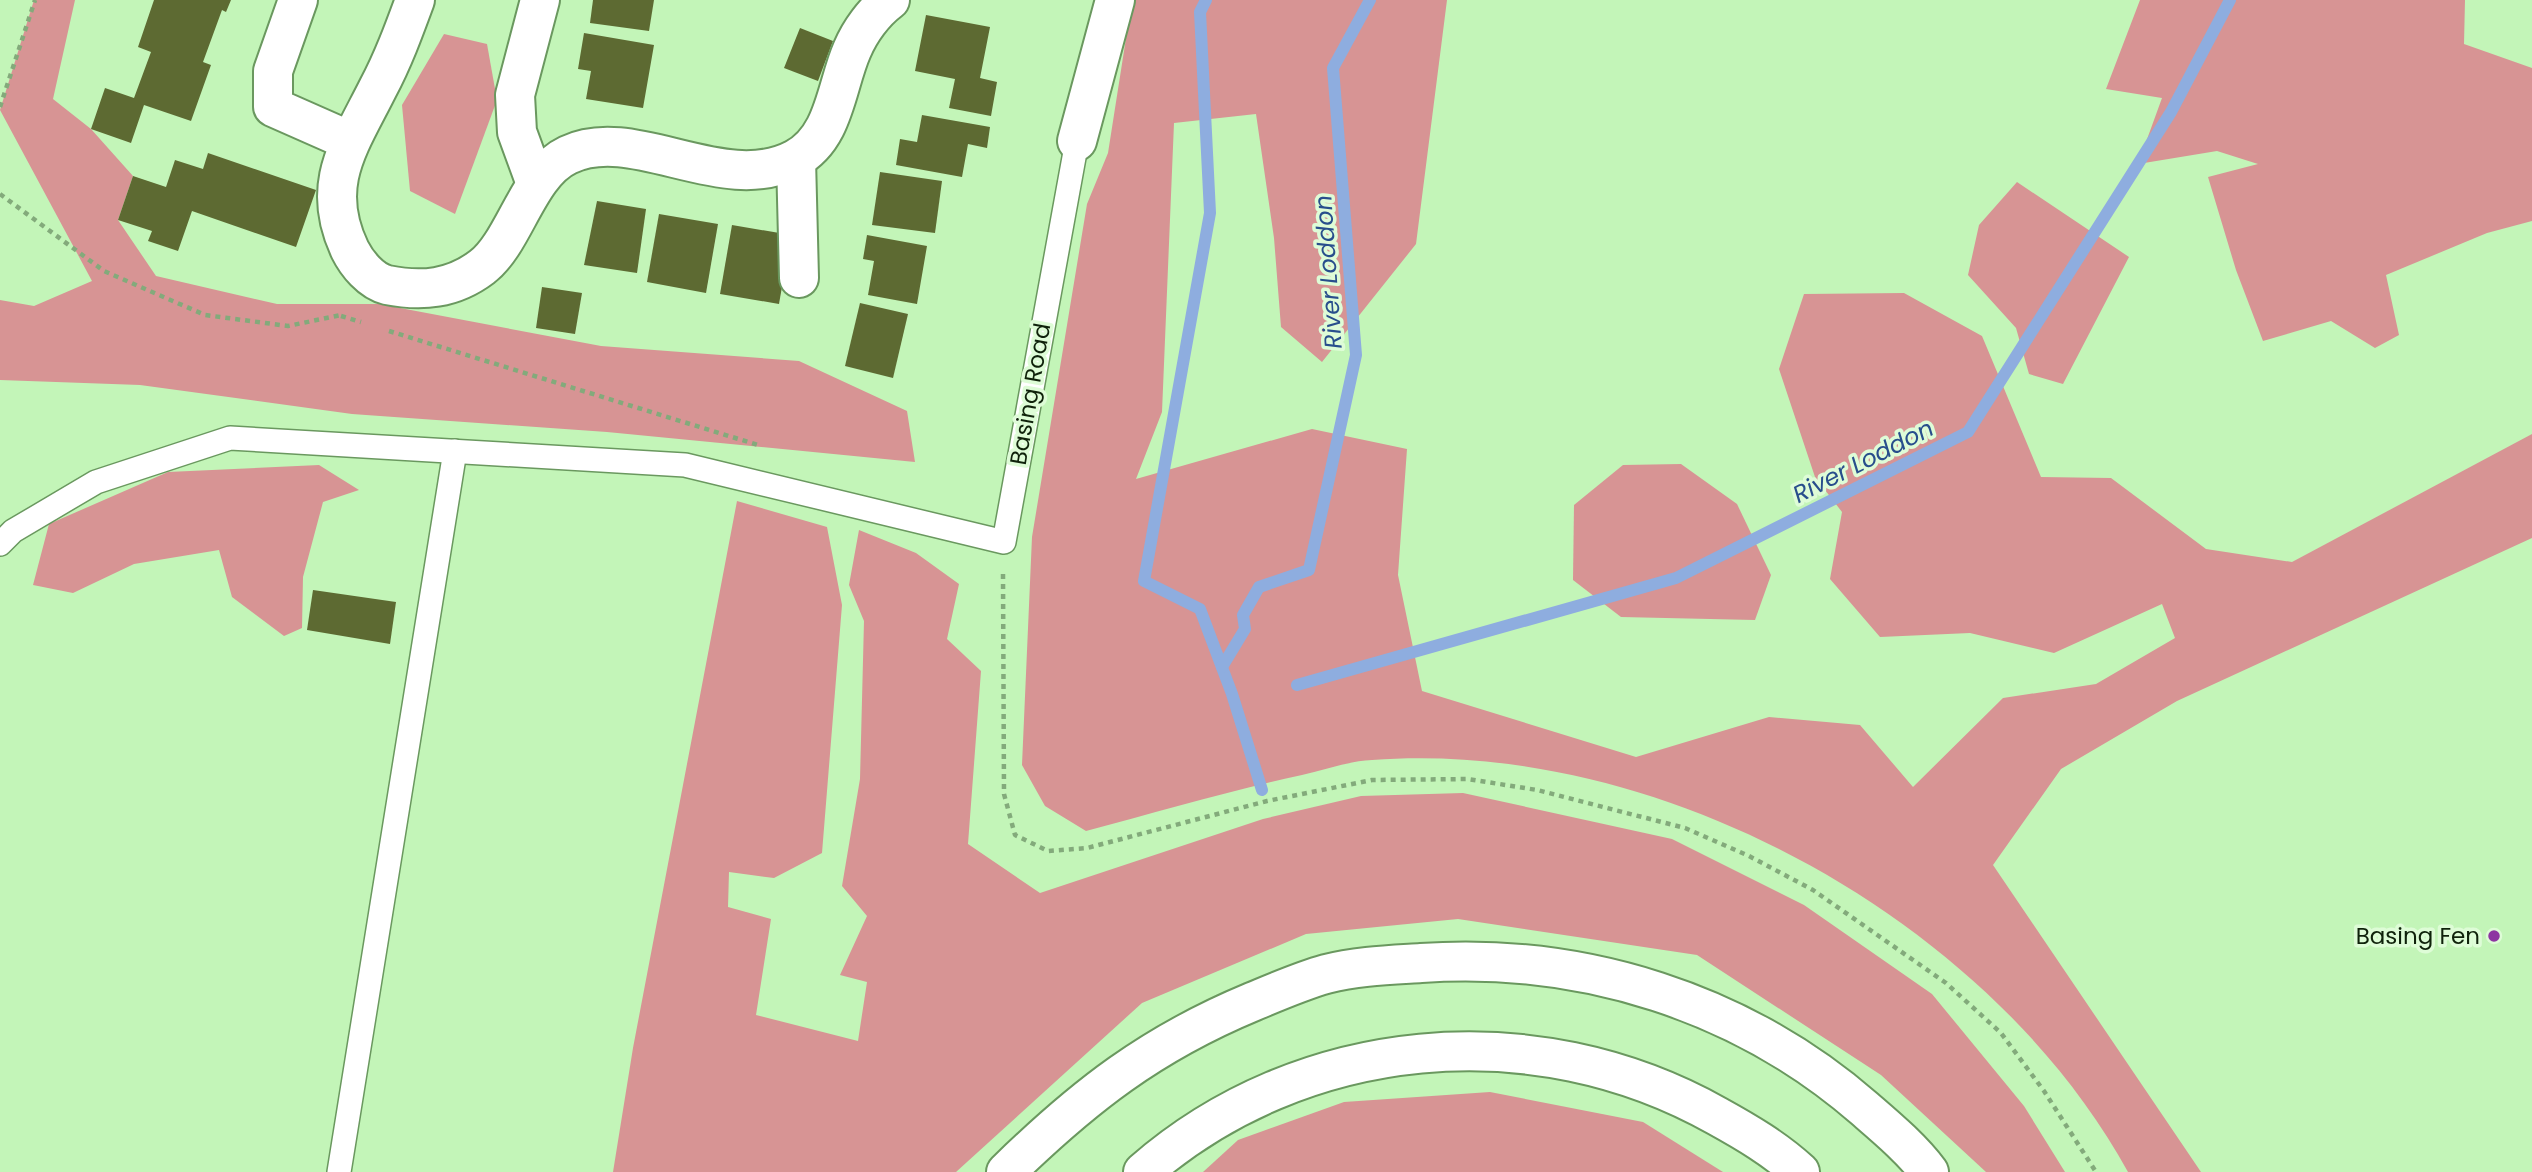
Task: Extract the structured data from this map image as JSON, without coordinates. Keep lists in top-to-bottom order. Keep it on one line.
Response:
{"streets":{"main road":["Basing Road"]},"water":["River Loddon"],"places":["Basing Fen"]}
